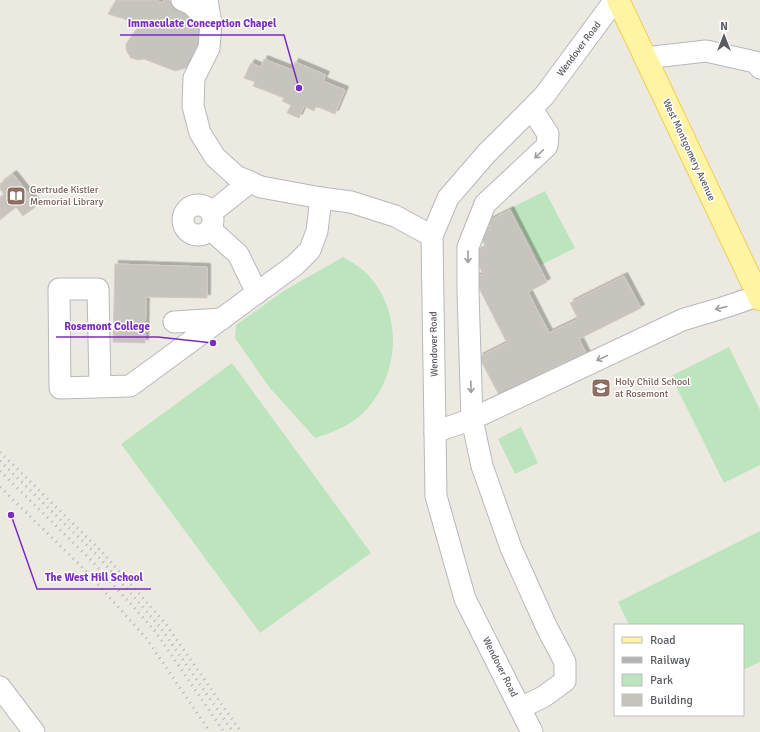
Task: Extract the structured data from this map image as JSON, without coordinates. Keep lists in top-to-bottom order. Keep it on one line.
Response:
{"streets":{"main road":["West Montgomery Avenue"],"street":["Wendover Road"]},"crossings":[["Wendover Road","West Montgomery Avenue"]],"places":{"other":["Immaculate Conception Chapel","Rosemont College","The West Hill School"],"library":["Gertrude Kistler Memorial Library"],"school or university":["Holy Child School at Rosemont"]},"legend":["Road","Railway","Park","Building"],"north":"top"}
